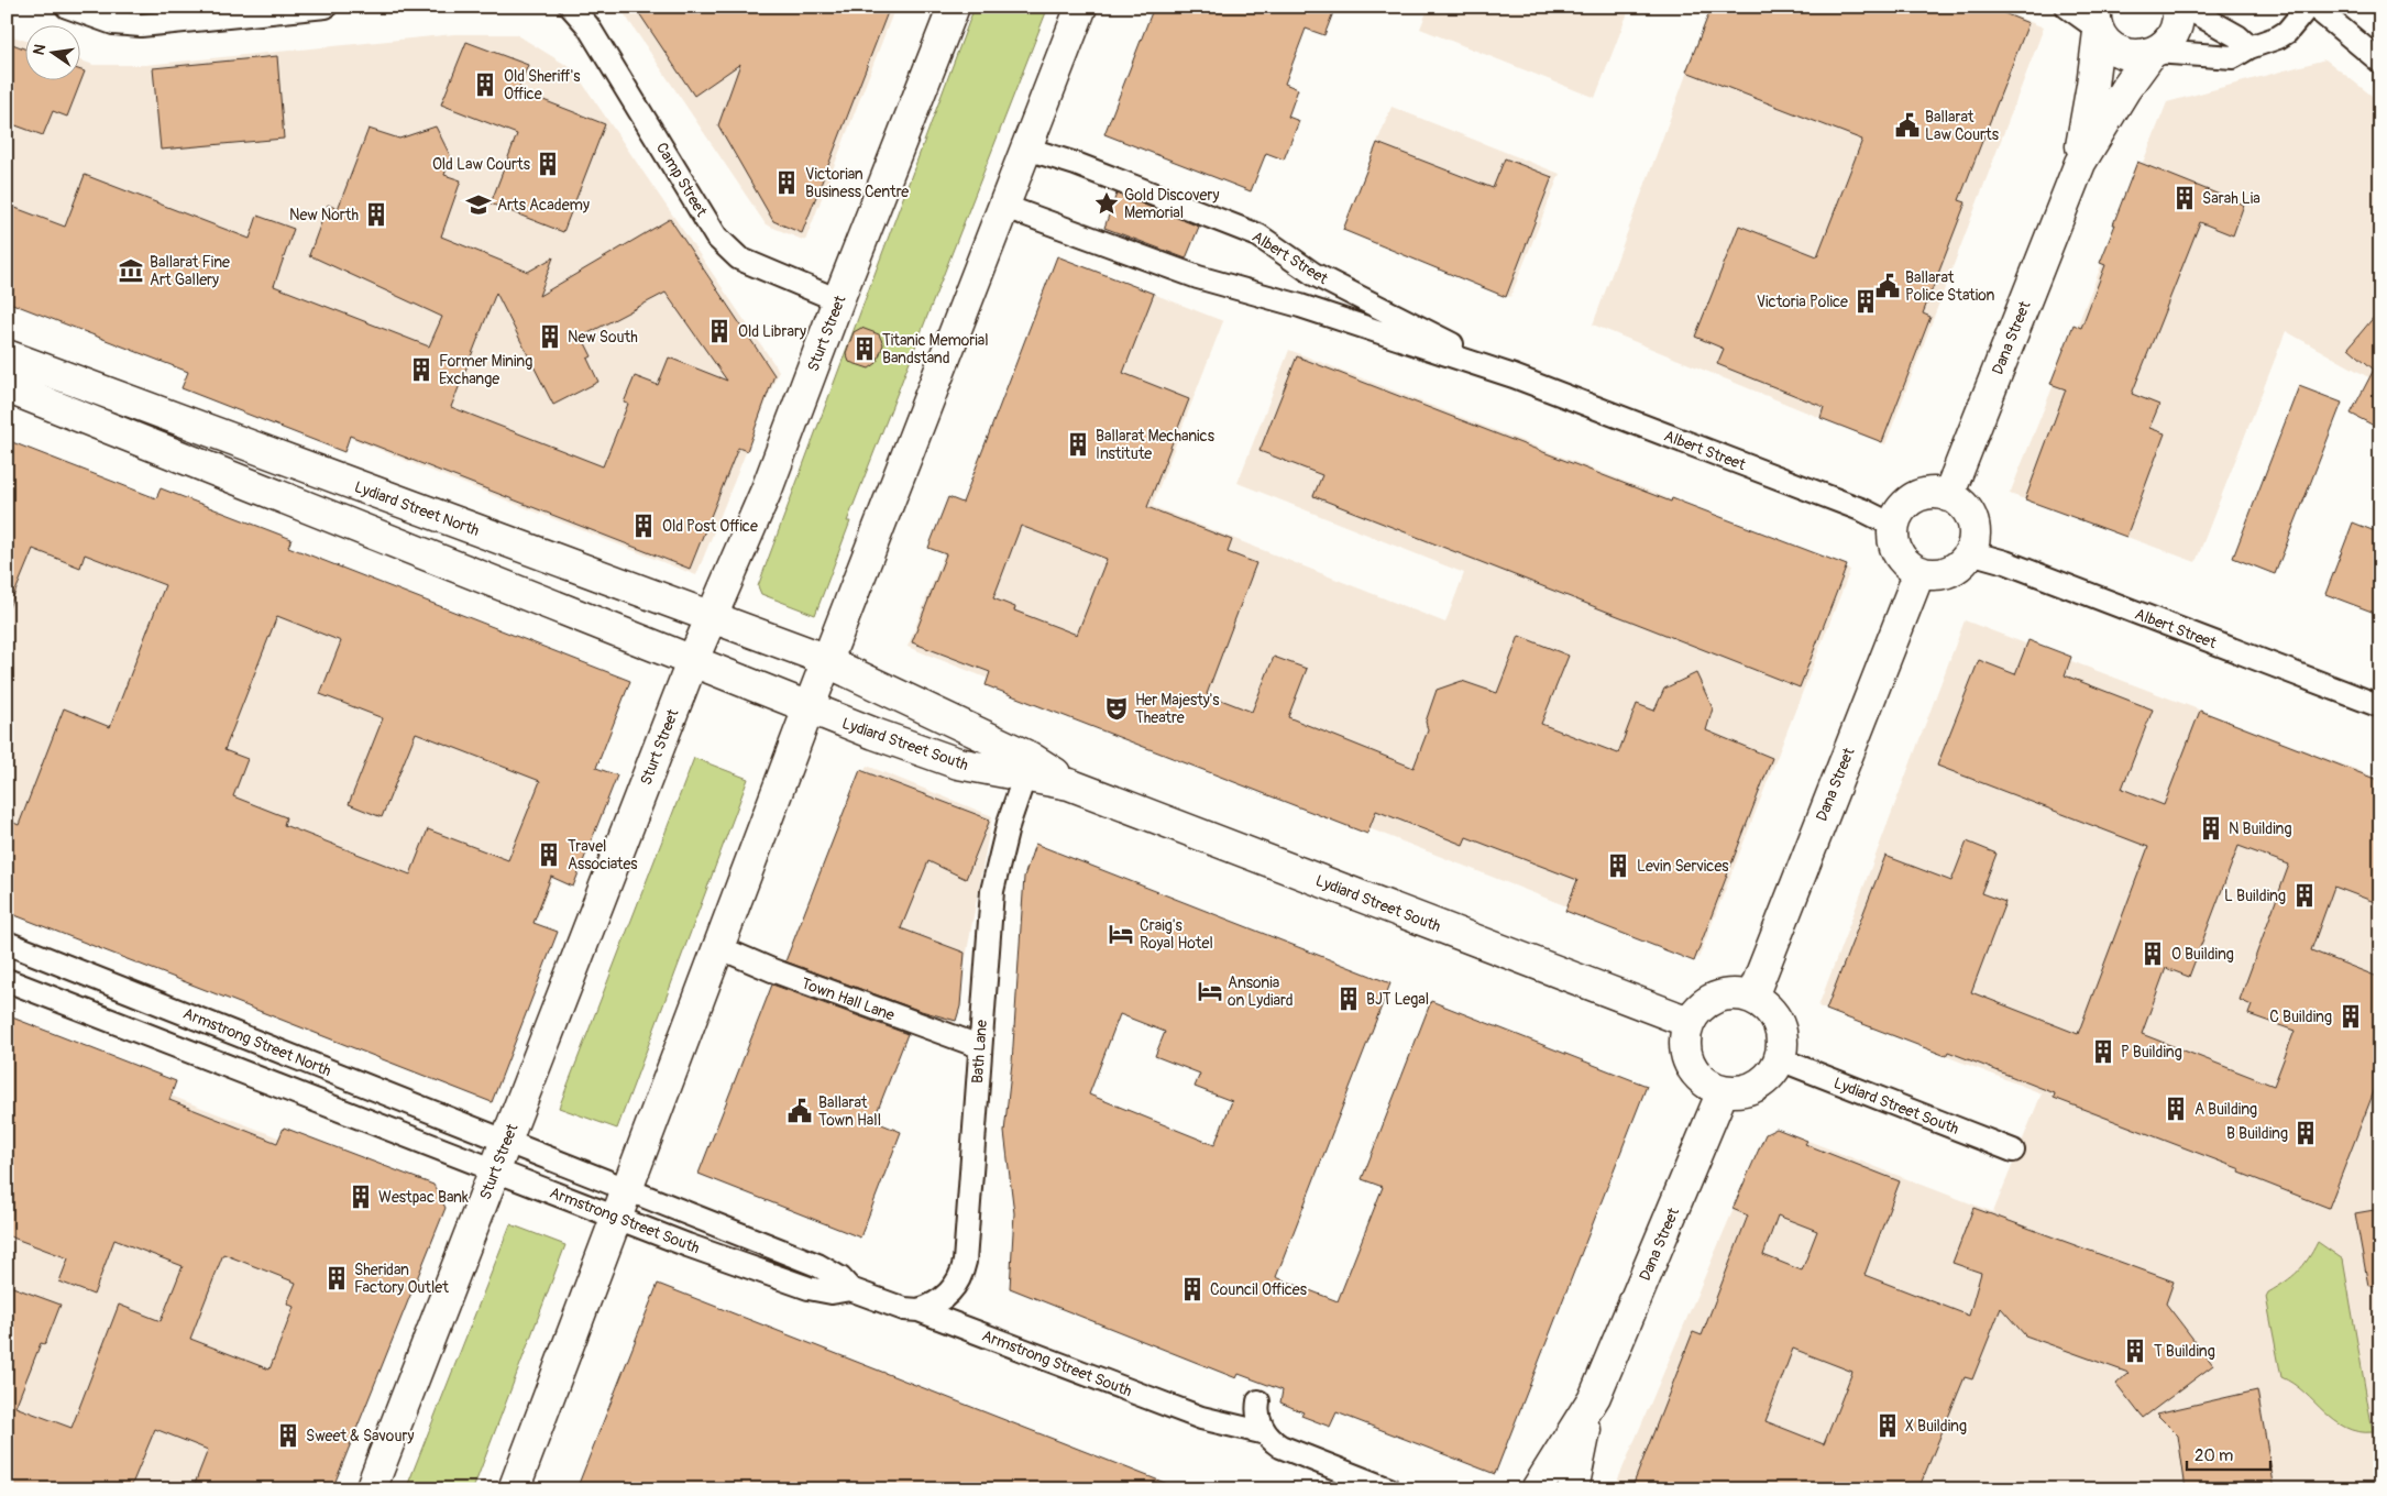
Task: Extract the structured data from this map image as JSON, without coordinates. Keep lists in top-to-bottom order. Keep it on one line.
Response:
{"streets":{"street":["Camp Street","Albert Street","Sturt Street","Dana Street","Lydiard Street North","Lydiard Street South","Town Hall Lane","Armstrong Street North","Bath Lane","Armstrong Street South"]},"crossings":[["Camp Street","Sturt Street"],["Albert Street","Dana Street"],["Sturt Street","Lydiard Street North"],["Sturt Street","Armstrong Street North"],["Sturt Street","Armstrong Street South"],["Dana Street","Lydiard Street South"],["Lydiard Street North","Lydiard Street South"],["Lydiard Street South","Bath Lane"],["Town Hall Lane","Bath Lane"],["Armstrong Street North","Armstrong Street South"],["Bath Lane","Armstrong Street South"]],"places":{"building":["Old Sheriff's Office","Old Law Courts","Victorian Business Centre","Sarah Lia","New North","Victoria Police","Old Library","New South","Titanic Memorial Bandstand","Former Mining Exchange","Ballarat Mechanics Institute","Old Post Office","N Building","Travel Associates","Levin Services","L Building","O Building","BJT Legal","C Building","P Building","A Building","B Building","Westpac Bank","Sheridan Factory Outlet","Council Offices","T Building","X Building","Sweet & Savoury"],"public building":["Ballarat Law Courts","Ballarat Police Station","Ballarat Town Hall"],"place":["Gold Discovery Memorial"],"school or university":["Arts Academy"],"museum":["Ballarat Fine Art Gallery"],"theatre":["Her Majesty's Theatre"],"hotel":["Craig's Royal Hotel","Ansonia on Lydiard"]},"scale_bar":"20 m","north":"left"}
